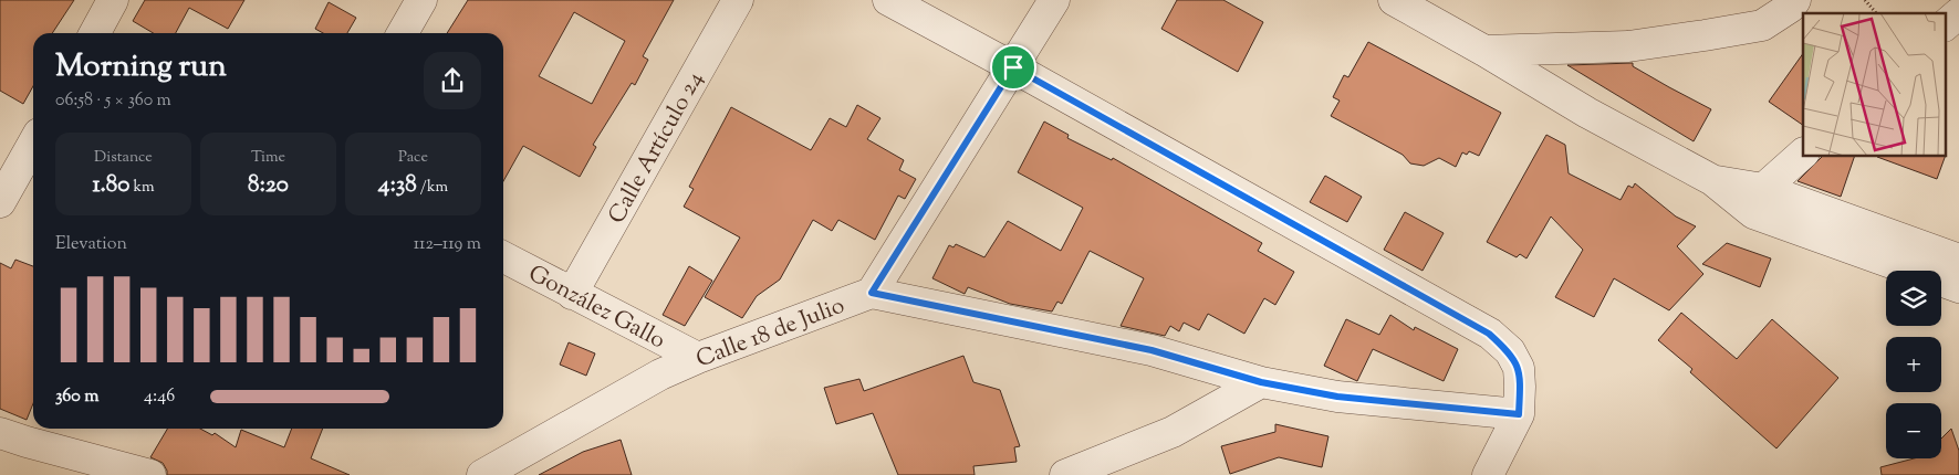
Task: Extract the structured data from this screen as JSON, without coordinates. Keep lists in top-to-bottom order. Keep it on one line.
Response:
{"streets":{"street":["Calle Artículo 24","González Gallo","Calle 18 de Julio"]},"crossings":[["Calle Artículo 24","González Gallo"],["González Gallo","Calle 18 de Julio"]],"page":{"heading":["Morning run","06:58 · 5 × 360 m"],"stats":[["Distance","1.80 km"],["Time","8:20"],["Pace","4:38 /km"]],"chart":["Elevation","112–119 m"],"map_buttons":["+","−"],"list":[{"name":"360 m","note":"4:46"}]}}
